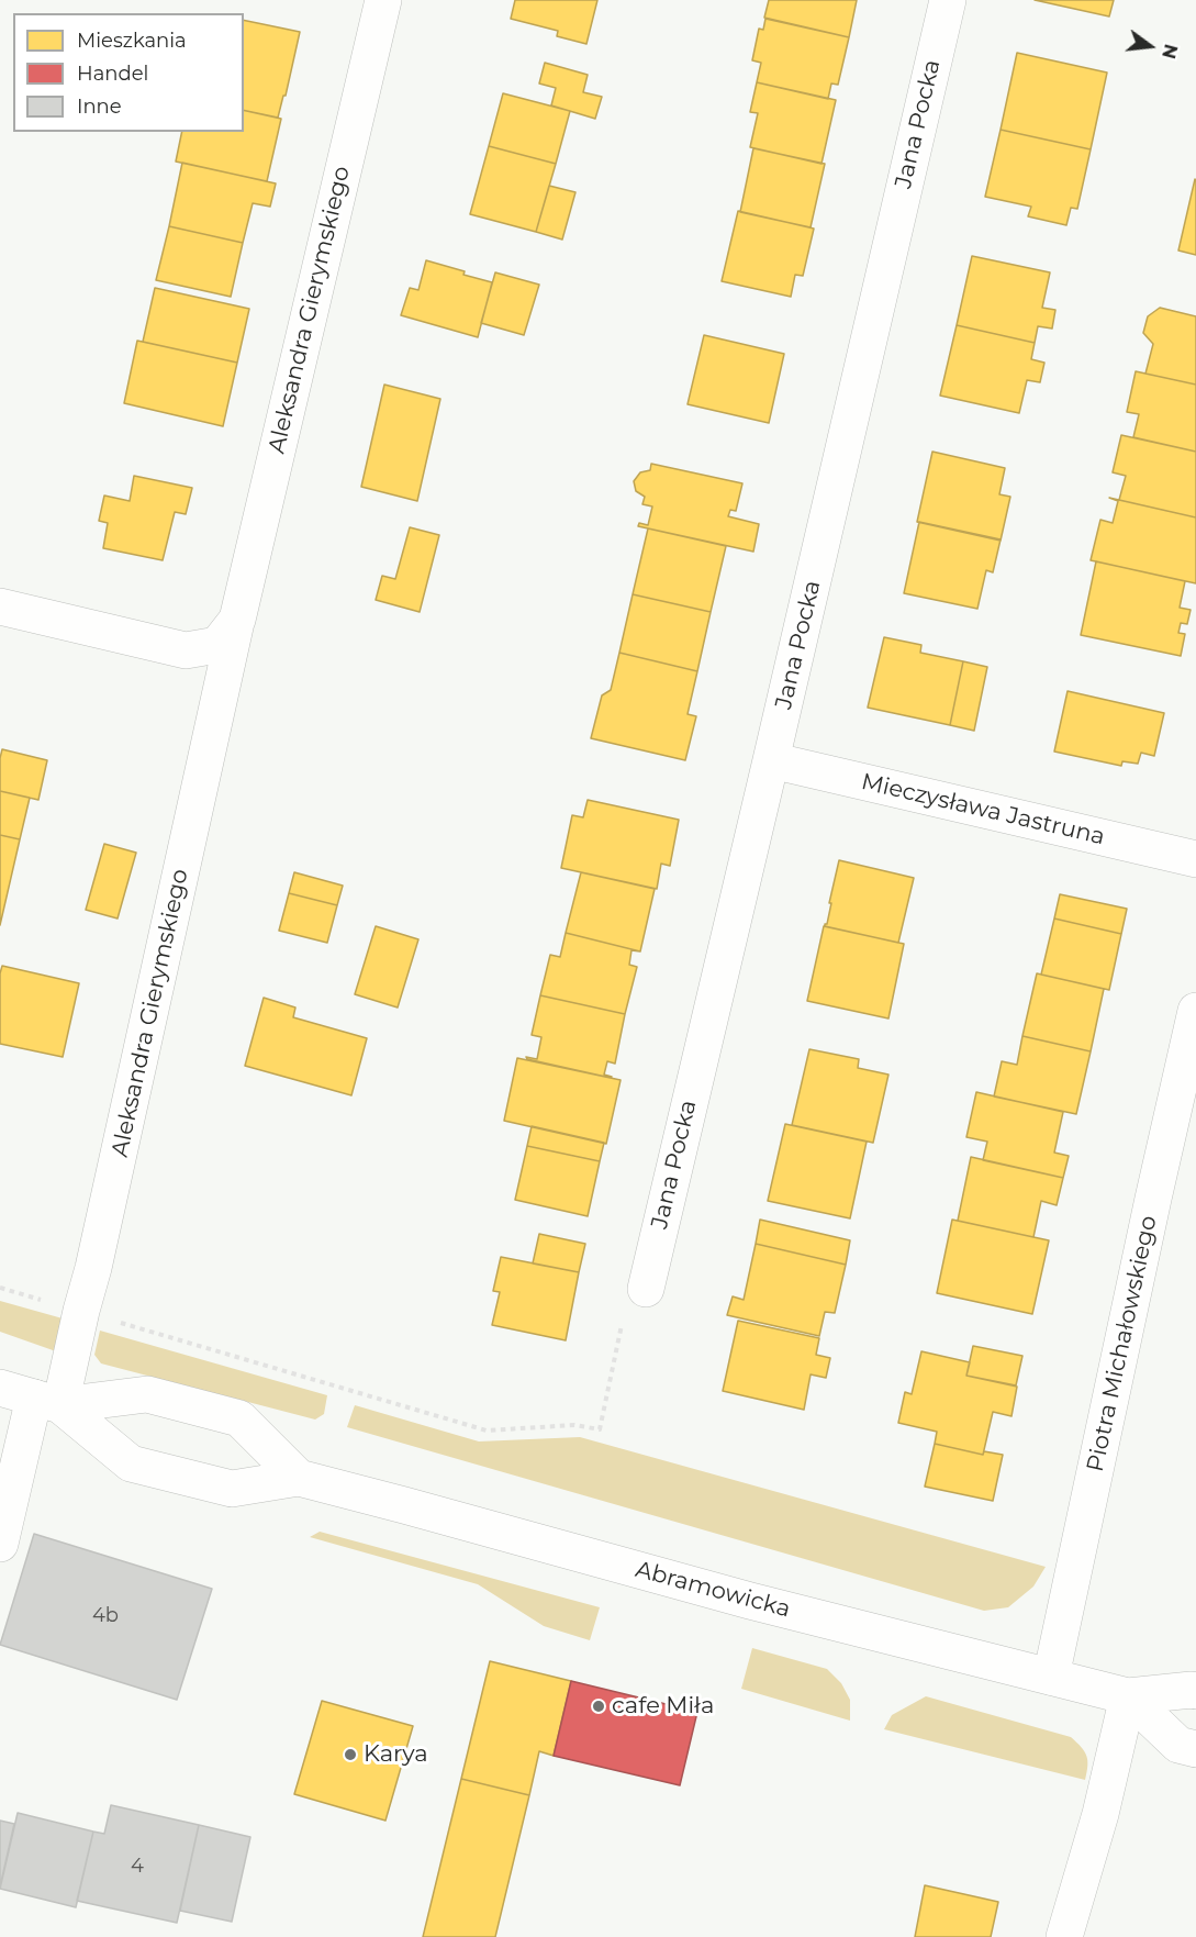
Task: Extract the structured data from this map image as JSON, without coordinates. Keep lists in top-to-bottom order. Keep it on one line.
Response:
{"streets":{"street":["Jana Pocka","Aleksandra Gierymskiego","Mieczysława Jastruna","Piotra Michałowskiego","Abramowicka"]},"crossings":[["Jana Pocka","Mieczysława Jastruna"],["Aleksandra Gierymskiego","Abramowicka"],["Piotra Michałowskiego","Abramowicka"]],"places":["cafe Miła","Karya"],"house_numbers":["4b","4"],"legend":["Mieszkania","Handel","Inne"],"north":"right"}
